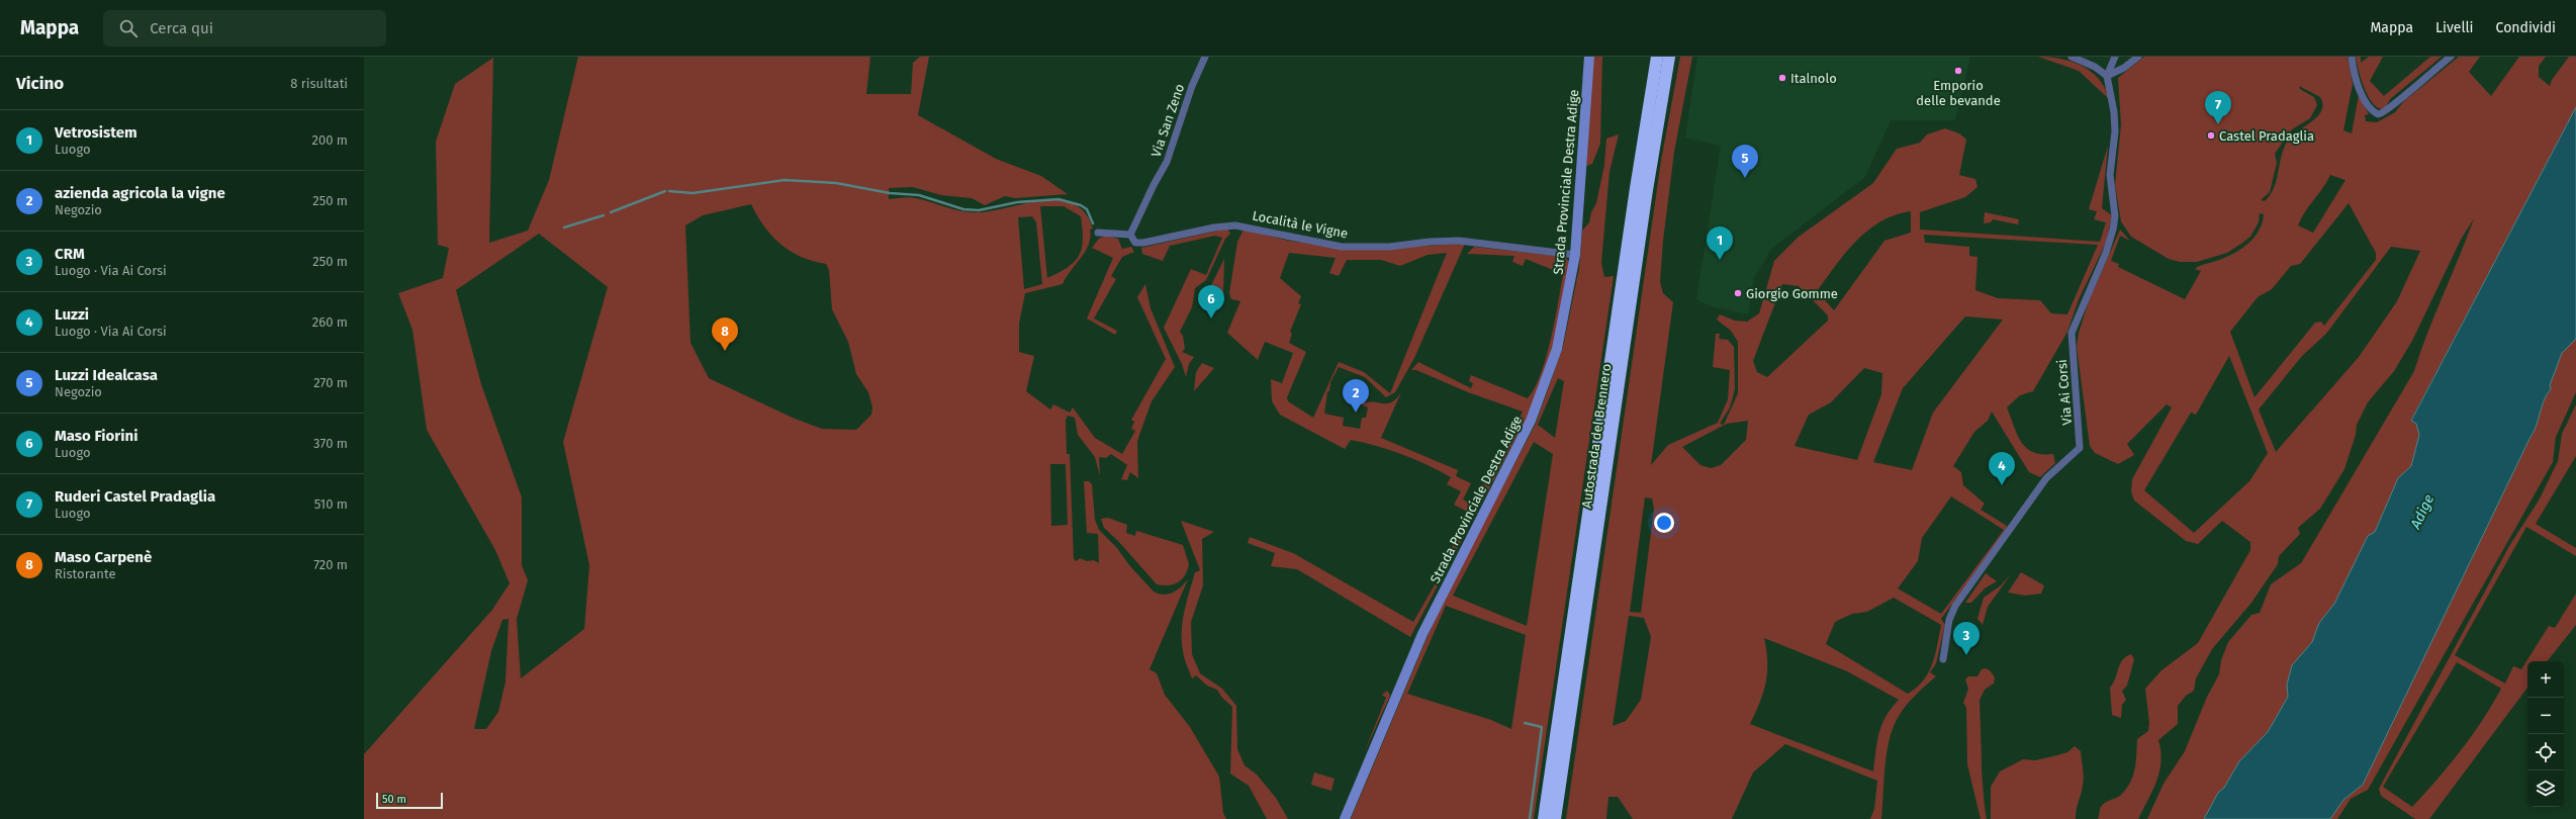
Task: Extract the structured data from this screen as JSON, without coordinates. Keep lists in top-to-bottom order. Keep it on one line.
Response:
{"streets":{"highway":["Autostrada del Brennero"],"main road":["Strada Provinciale Destra Adige"],"street":["Via San Zeno","Località le Vigne","Via Ai Corsi"]},"crossings":[["Via San Zeno","Località le Vigne"],["Strada Provinciale Destra Adige","Località le Vigne"]],"water":["Adige"],"places":["Emporio delle bevande","Italnolo","Castel Pradaglia","Giorgio Gomme"],"scale_bar":"50 m","page":{"header":"Mappa","search":"Cerca qui","nav":["Mappa","Livelli","Condividi"],"heading":["Vicino","8 risultati"],"pins":["7","5","1","6","8","2","4","3"],"list":[{"mark":"1","name":"Vetrosistem","note":"Luogo","value":"200 m"},{"mark":"2","name":"azienda agricola la vigne","note":"Negozio","value":"250 m"},{"mark":"3","name":"CRM","note":"Luogo · Via Ai Corsi","value":"250 m"},{"mark":"4","name":"Luzzi","note":"Luogo · Via Ai Corsi","value":"260 m"},{"mark":"5","name":"Luzzi Idealcasa","note":"Negozio","value":"270 m"},{"mark":"6","name":"Maso Fiorini","note":"Luogo","value":"370 m"},{"mark":"7","name":"Ruderi Castel Pradaglia","note":"Luogo","value":"510 m"},{"mark":"8","name":"Maso Carpenè","note":"Ristorante","value":"720 m"}],"map_buttons":["+","−"],"scale":"50 m"}}
